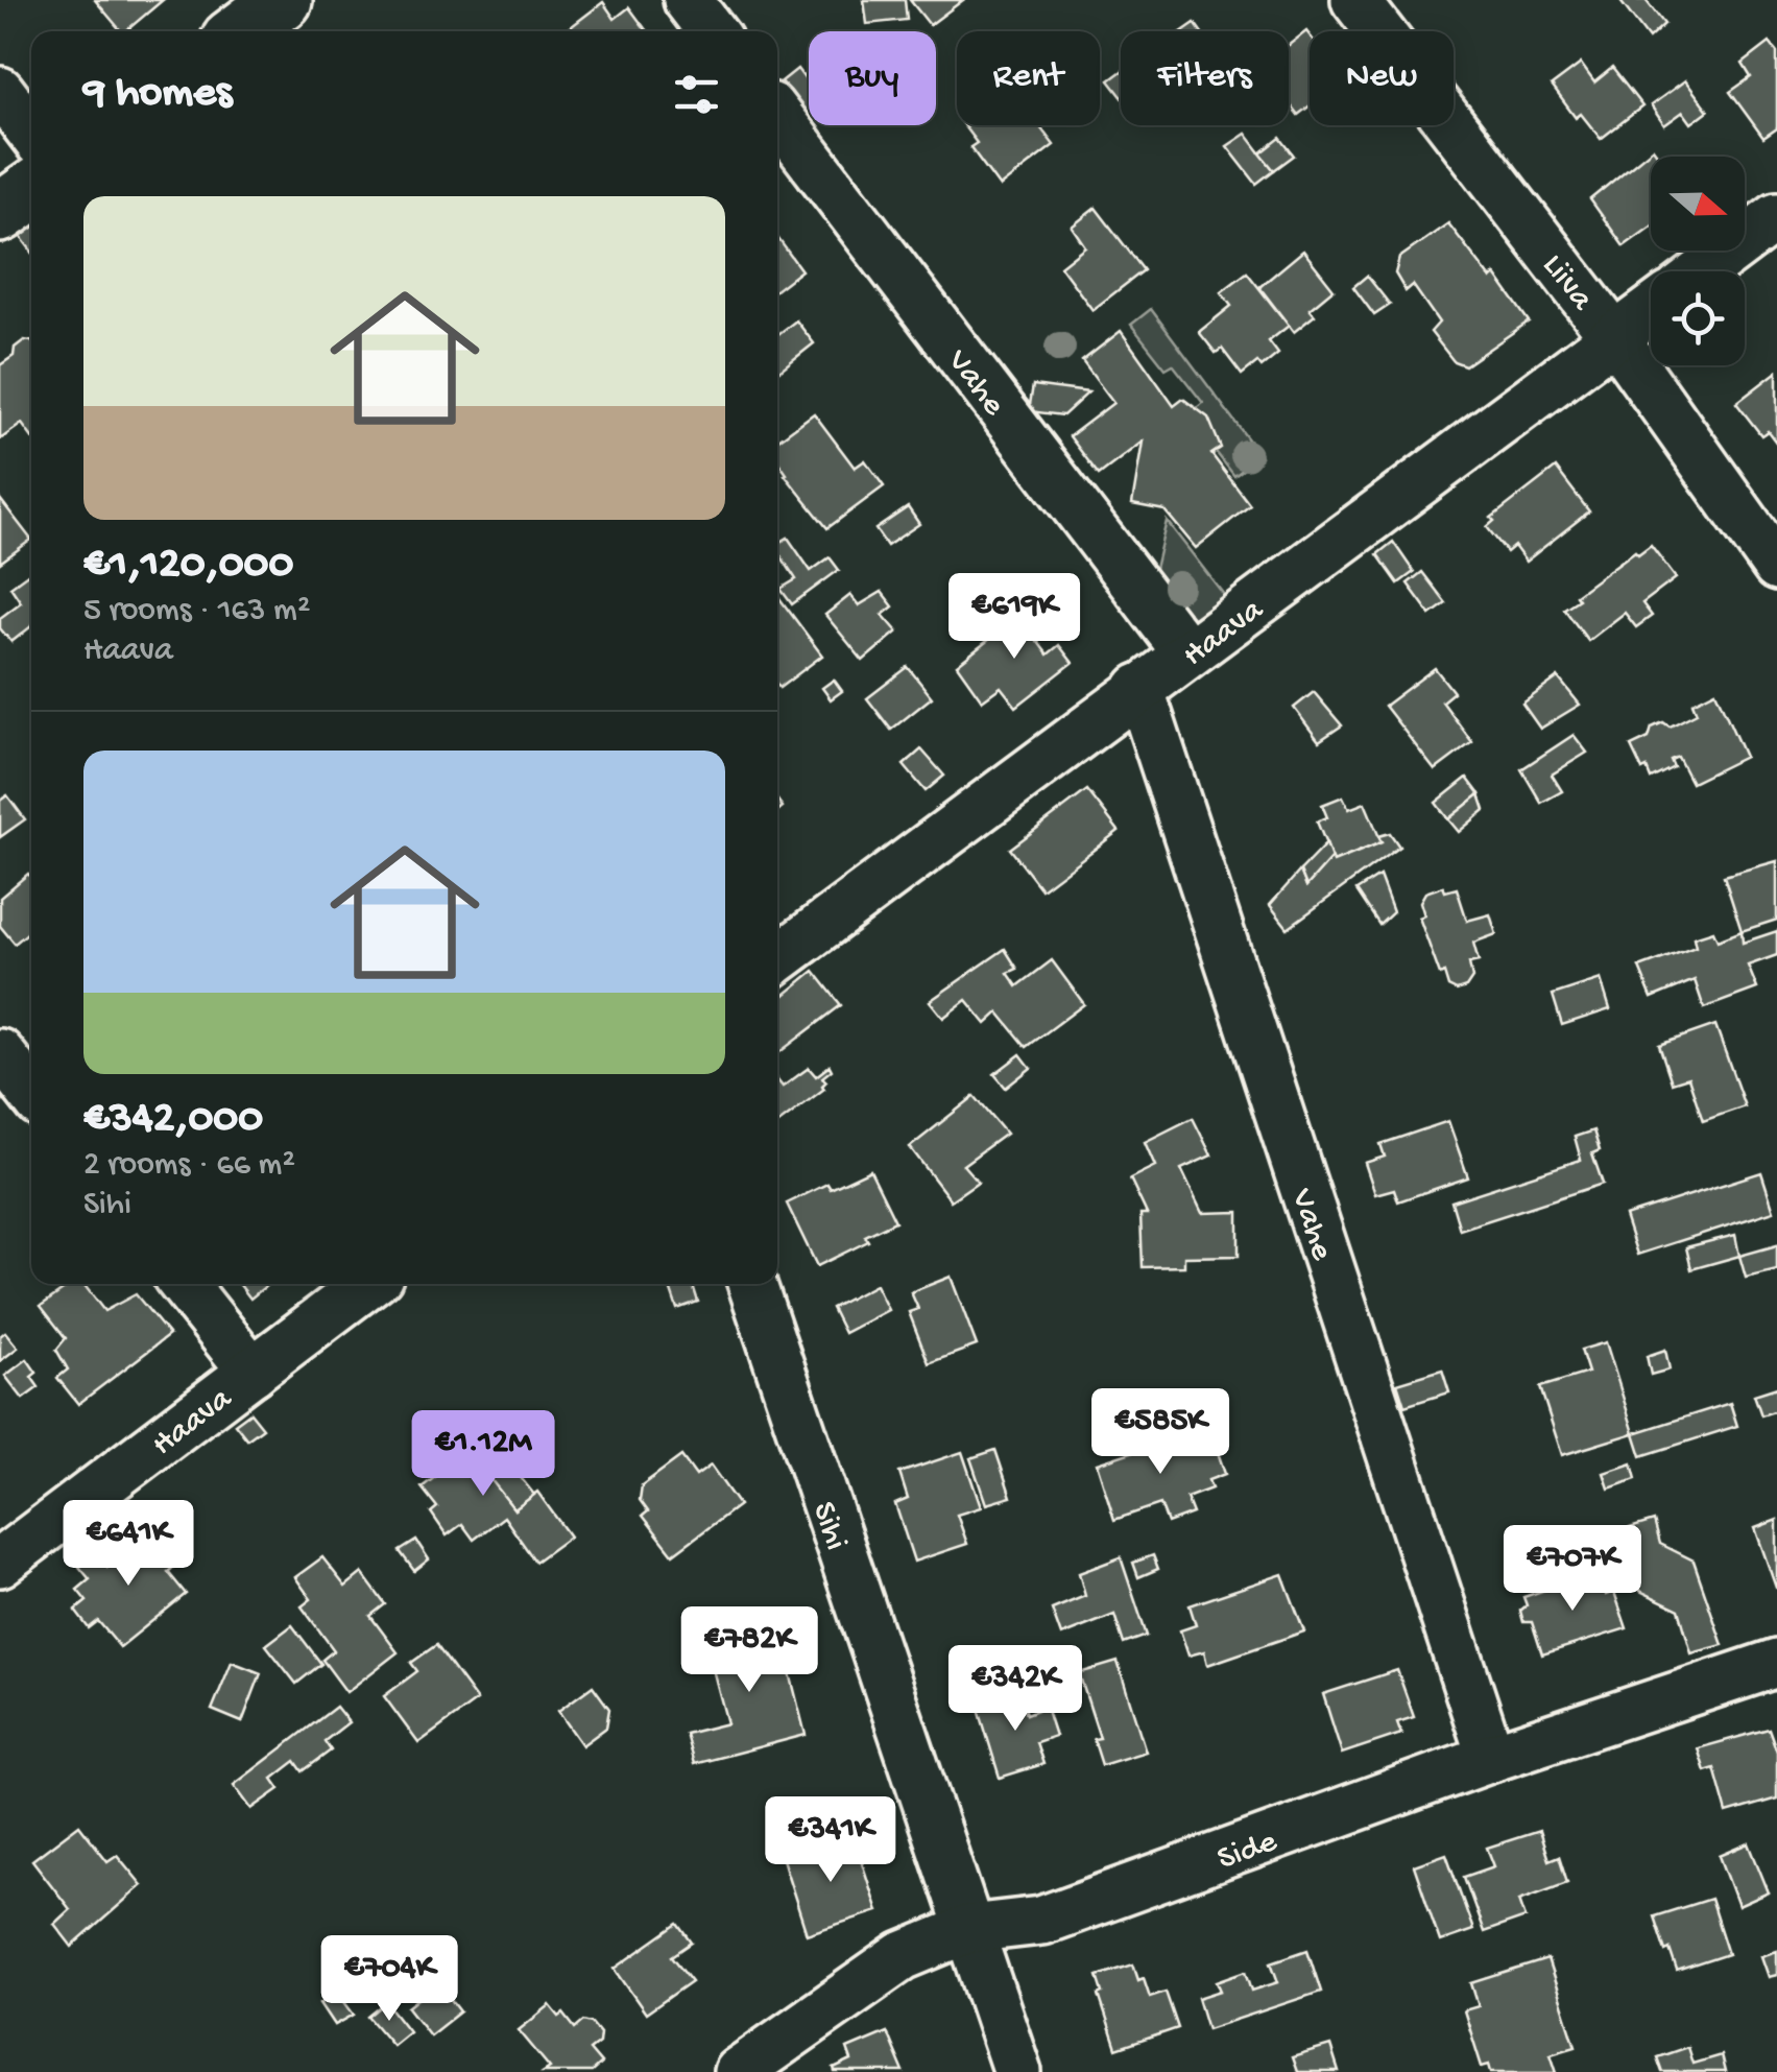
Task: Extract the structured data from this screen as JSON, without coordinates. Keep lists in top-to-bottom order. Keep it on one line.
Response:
{"streets":{"street":["Liiva","Vahe","Haava","Sihi","Side"]},"crossings":[["Liiva","Haava"],["Vahe","Haava"],["Vahe","Side"],["Sihi","Side"]],"north":"right","page":{"chip":["Buy","Rent","Filters","New"],"heading":"9 homes","list":[{"name":"€1,120,000","note":"5 rooms · 163 m² · Haava"},{"name":"€342,000","note":"2 rooms · 66 m² · Sihi"}],"price":["€619K","€585K","€1.12M","€641K","€707K","€782K","€342K","€341K","€704K"]}}
